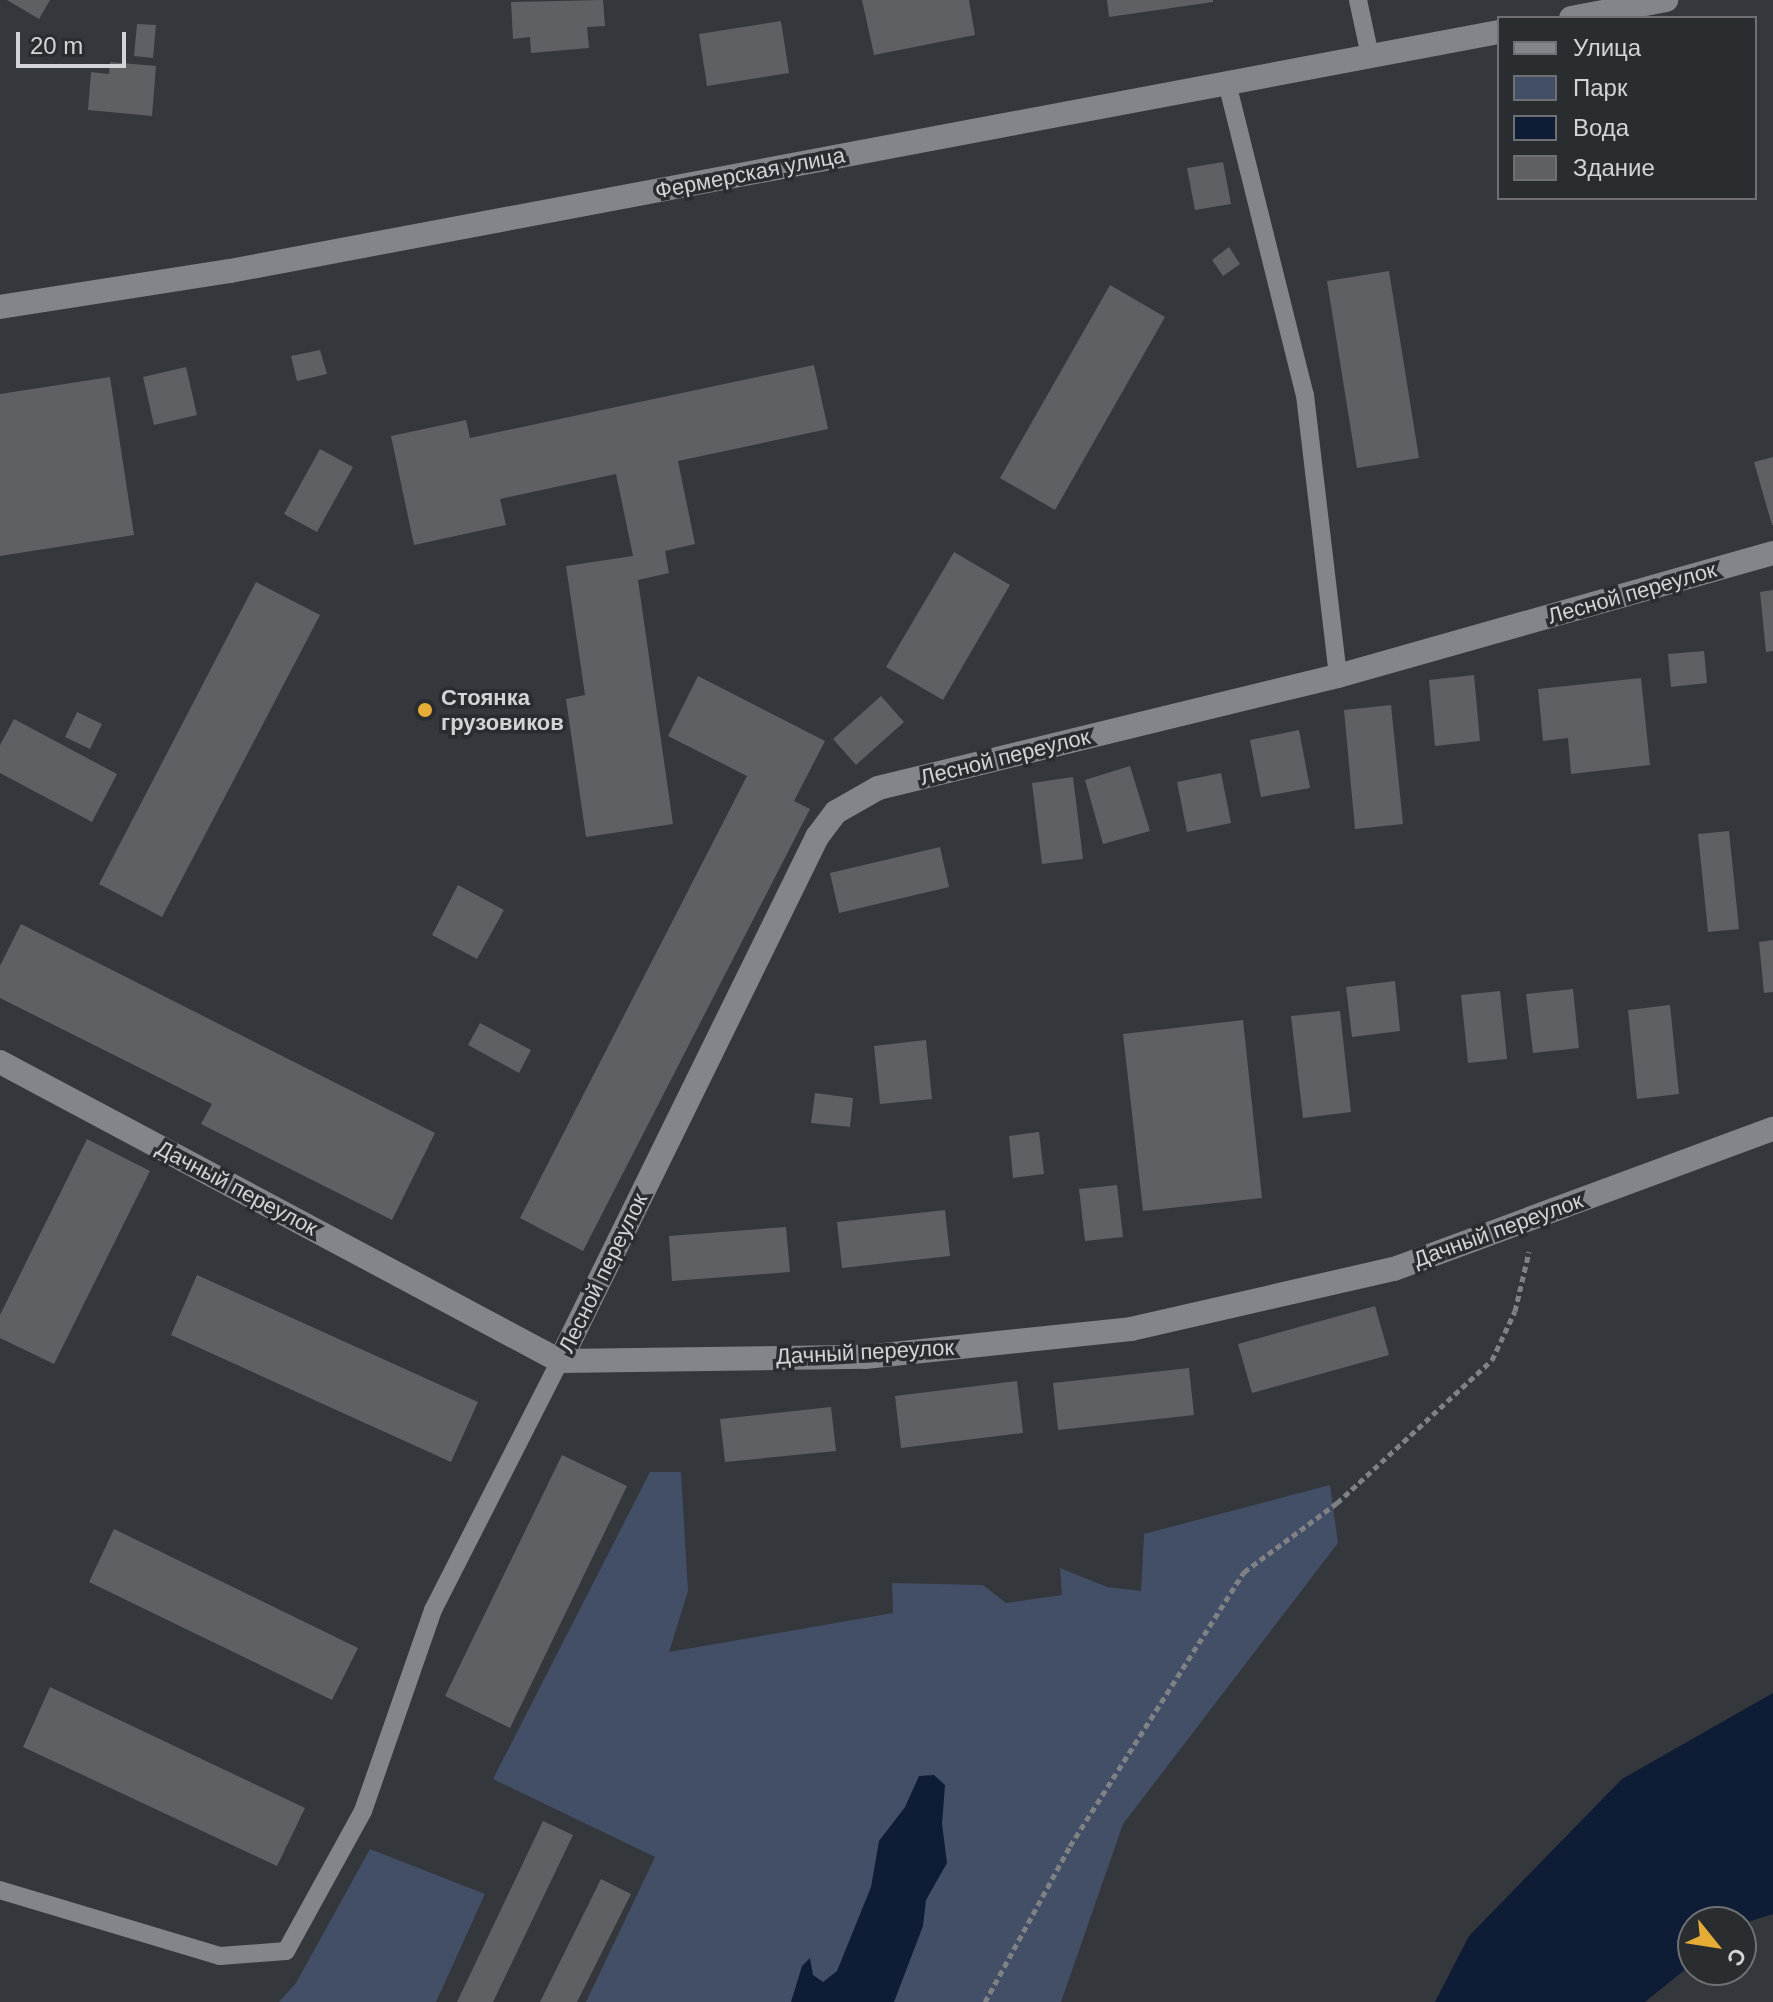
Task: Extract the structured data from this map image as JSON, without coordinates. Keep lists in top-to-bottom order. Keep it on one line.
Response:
{"streets":{"street":["Фермерская улица","Лесной переулок","Дачный переулок"]},"crossings":[["Лесной переулок","Дачный переулок"]],"places":["Стоянка грузовиков"],"legend":["Улица","Парк","Вода","Здание"],"scale_bar":"20 m","north":"bottom right"}
